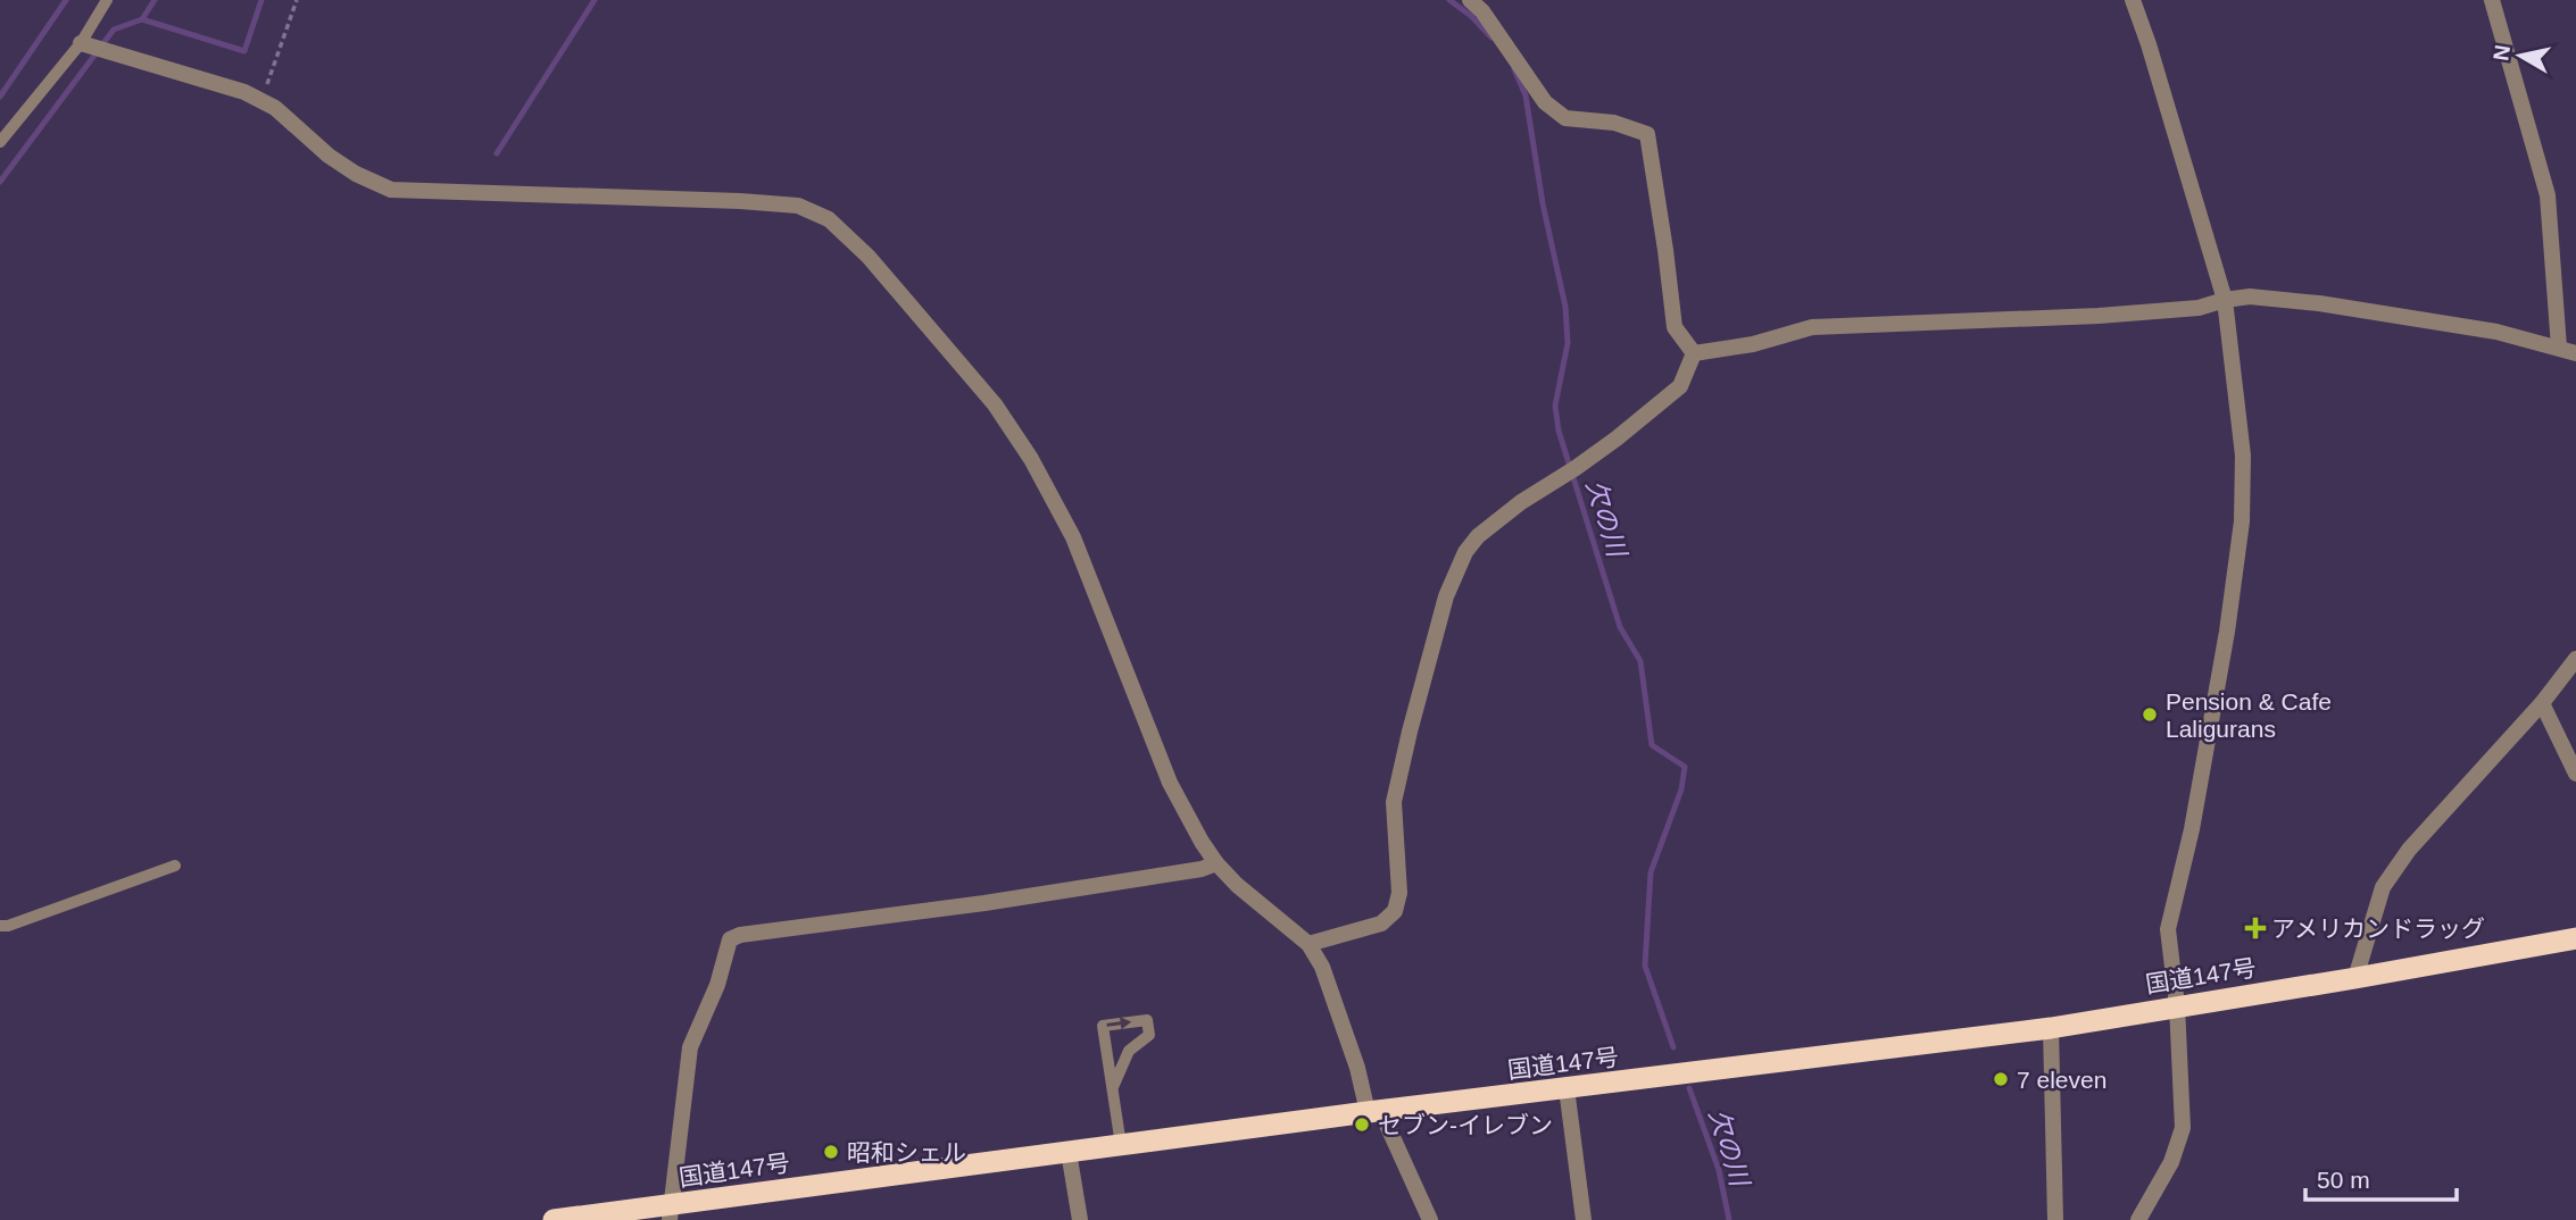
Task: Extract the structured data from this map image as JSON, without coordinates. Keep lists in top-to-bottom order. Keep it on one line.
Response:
{"streets":{"highway":["国道147号"]},"water":["欠の川"],"places":{"other":["Pension & Cafe Laligurans","7 eleven","セブン-イレブン","昭和シェル"],"health":["アメリカンドラッグ"]},"scale_bar":"50 m","north":"left"}
